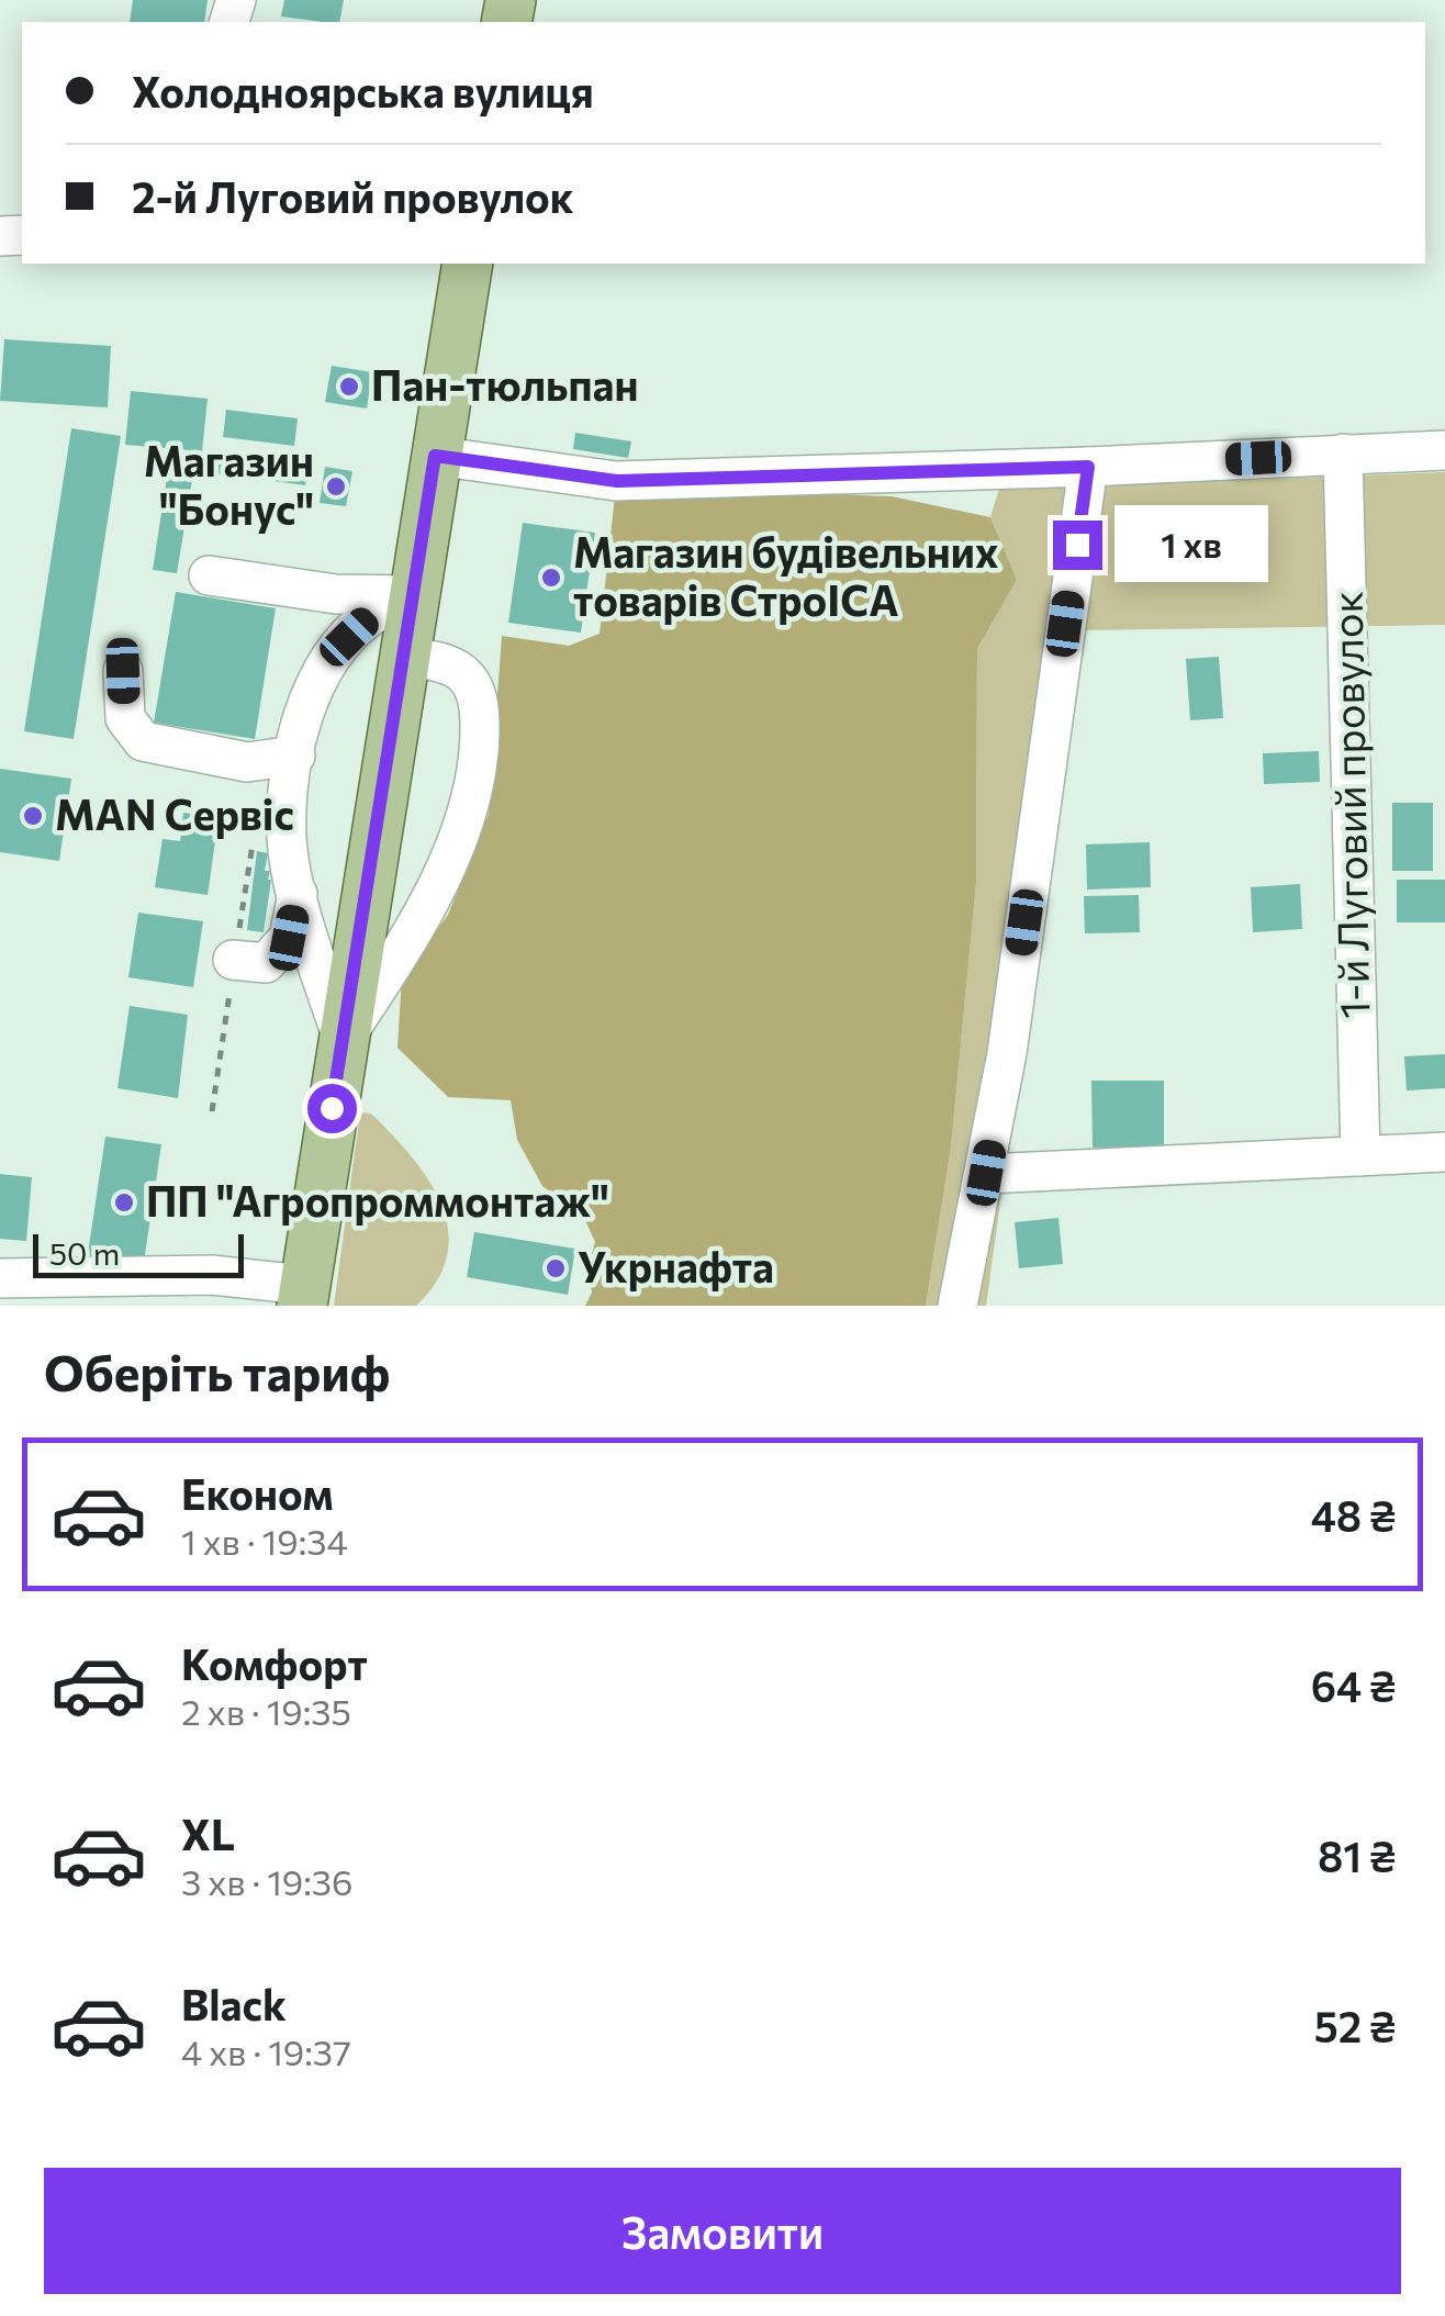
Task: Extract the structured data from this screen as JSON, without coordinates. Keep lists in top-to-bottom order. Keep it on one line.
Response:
{"streets":{"street":["1-й Луговий провулок"]},"places":["Пан-тюльпан","Магазин \"Бонус\"","Магазин будівельних товарів СтроІСА","MAN Сервіс","ПП \"Агропроммонтаж\"","Укрнафта"],"scale_bar":"50 m","page":{"banner":["Холодноярська вулиця","2-й Луговий провулок"],"bubble":"1 хв","scale":"50 m","heading":"Оберіть тариф","list":[{"name":"Економ","note":"1 хв · 19:34","value":"48 ₴"},{"name":"Комфорт","note":"2 хв · 19:35","value":"64 ₴"},{"name":"XL","note":"3 хв · 19:36","value":"81 ₴"},{"name":"Black","note":"4 хв · 19:37","value":"52 ₴"}],"buttons":"Замовити"}}
